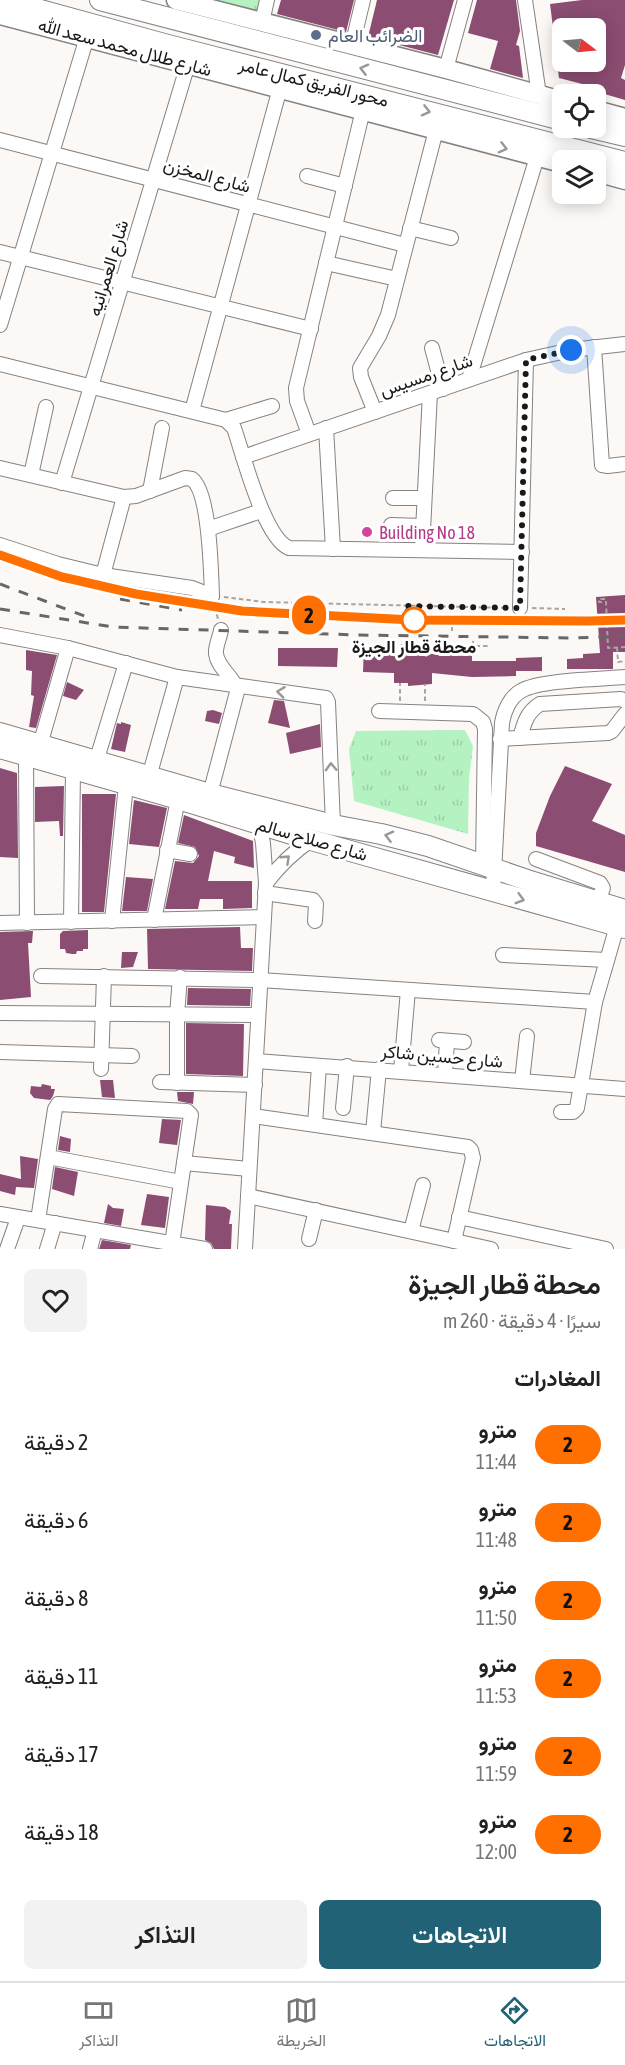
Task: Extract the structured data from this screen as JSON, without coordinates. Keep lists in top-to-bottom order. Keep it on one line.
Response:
{"streets":{"highway":["محور الفريق كمال عامر","شارع صلاح سالم"],"main road":["شارع طلال محمد سعد الله"],"street":["شارع المخزن","شارع العمرانيه","شارع رمسيس","شارع حسين شاكر"]},"crossings":[["شارع طلال محمد سعد الله","شارع العمرانيه"],["شارع المخزن","شارع العمرانيه"]],"places":["الضرائب العام","Building No 18","محطة قطار الجيزة"],"lines":["metro line 2"],"north":"right","page":{"on_map":"2","heading":[["محطة قطار الجيزة","سيرًا · 4 دقيقة · 260 m"],"المغادرات"],"list":[{"mark":"2","name":"مترو","note":"11:44","value":"2 دقيقة"},{"mark":"2","name":"مترو","note":"11:48","value":"6 دقيقة"},{"mark":"2","name":"مترو","note":"11:50","value":"8 دقيقة"},{"mark":"2","name":"مترو","note":"11:53","value":"11 دقيقة"},{"mark":"2","name":"مترو","note":"11:59","value":"17 دقيقة"},{"mark":"2","name":"مترو","note":"12:00","value":"18 دقيقة"}],"buttons":["الاتجاهات","التذاكر"],"tabs":["الاتجاهات","الخريطة","التذاكر"]}}
